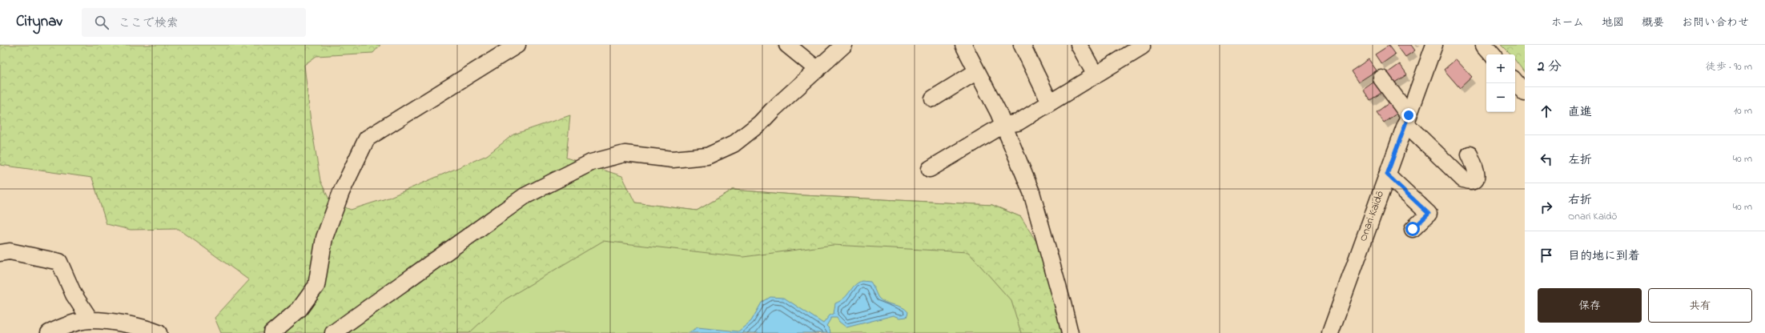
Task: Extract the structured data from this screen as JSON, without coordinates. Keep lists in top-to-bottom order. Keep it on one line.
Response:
{"streets":{"street":["Onari Kaidō"]},"page":{"header":"Citynav","search":"ここで検索","nav":["ホーム","地図","概要","お問い合わせ"],"heading":["2 分","徒歩 · 90 m"],"map_buttons":["+","−"],"list":[["直進","10 m"],["左折","40 m"],["右折","Onari Kaidō","40 m"],"目的地に到着"],"buttons":["保存","共有"]}}
